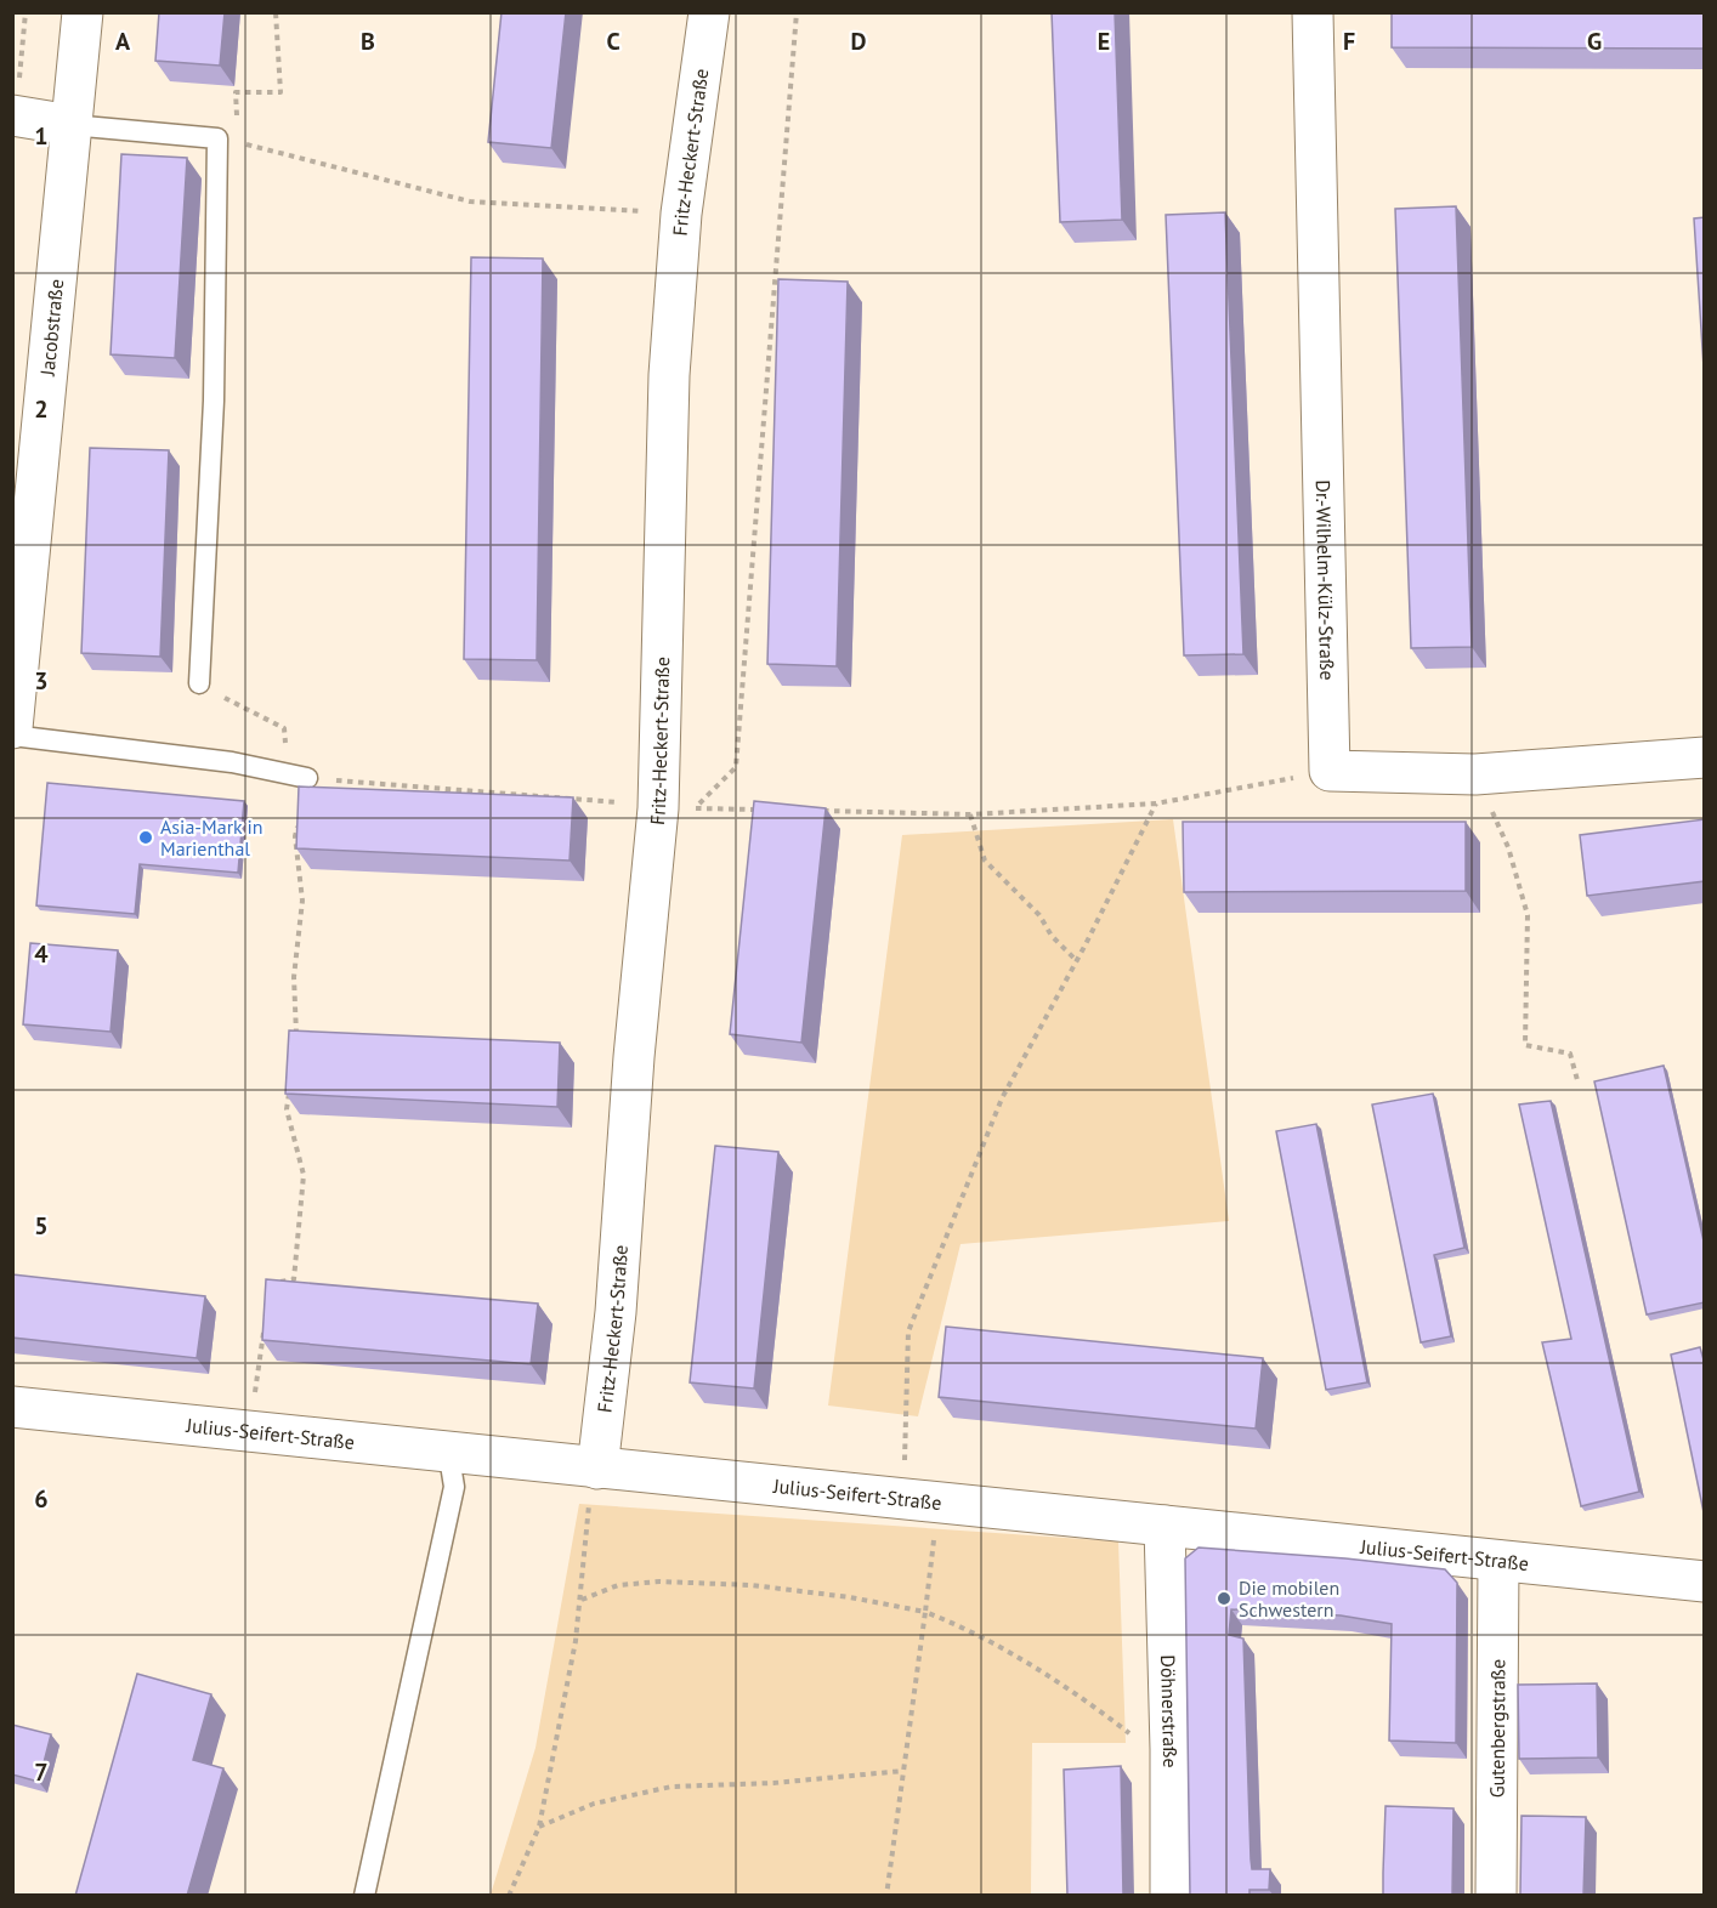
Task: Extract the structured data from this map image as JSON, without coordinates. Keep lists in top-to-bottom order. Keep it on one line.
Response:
{"streets":{"street":["Fritz-Heckert-Straße","Jacobstraße","Dr.-Wilhelm-Külz-Straße","Julius-Seifert-Straße","Döhnerstraße","Gutenbergstraße"]},"crossings":[["Fritz-Heckert-Straße","Julius-Seifert-Straße"],["Julius-Seifert-Straße","Döhnerstraße"],["Julius-Seifert-Straße","Gutenbergstraße"]],"places":["Asia-Mark in Marienthal","Die mobilen Schwestern"],"grid":{"columns":["A","B","C","D","E","F","G"],"rows":["1","2","3","4","5","6","7"]}}
